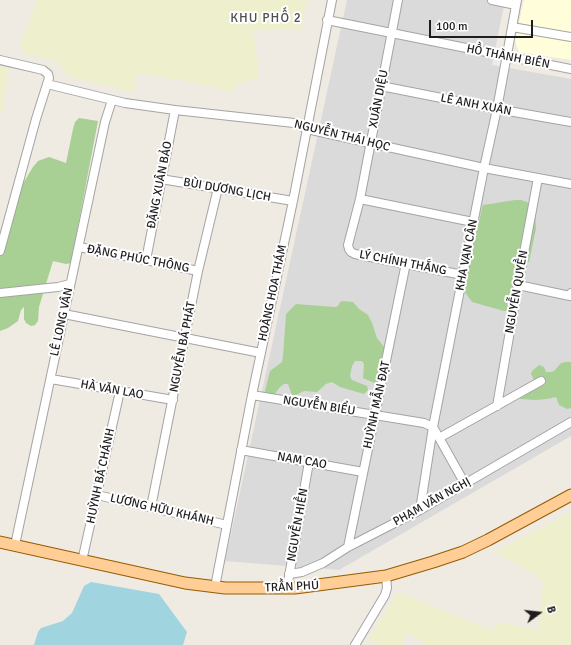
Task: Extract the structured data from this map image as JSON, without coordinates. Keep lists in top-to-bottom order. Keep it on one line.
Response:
{"streets":{"main road":["TRẦN PHÚ"],"street":["HỒ THÀNH BIÊN","XUÂN DIỆU","LÊ ANH XUÂN","NGUYỄN THÁI HỌC","ĐẶNG XUÂN BẢO","BÙI DƯƠNG LỊCH","KHA VẠN CÂN","ĐẶNG PHÚC THÔNG","LÝ CHÍNH THẮNG","NGUYỄN QUYỀN","HOÀNG HOA THÁM","LÊ LONG VÂN","NGUYỄN BÁ PHÁT","HÀ VĂN LAO","HUỲNH MẪN ĐẠT","NGUYỄN BIỂU","NAM CAO","HUỲNH BÁ CHÁNH","PHẠM VĂN NGHỊ","LƯƠNG HỮU KHÁNH","NGUYỄN HIỀN"]},"crossings":[["HỒ THÀNH BIÊN","XUÂN DIỆU"],["HỒ THÀNH BIÊN","KHA VẠN CÂN"],["HỒ THÀNH BIÊN","HOÀNG HOA THÁM"],["XUÂN DIỆU","LÊ ANH XUÂN"],["XUÂN DIỆU","NGUYỄN THÁI HỌC"],["XUÂN DIỆU","LÝ CHÍNH THẮNG"],["LÊ ANH XUÂN","KHA VẠN CÂN"],["NGUYỄN THÁI HỌC","ĐẶNG XUÂN BẢO"],["NGUYỄN THÁI HỌC","KHA VẠN CÂN"],["NGUYỄN THÁI HỌC","NGUYỄN QUYỀN"],["NGUYỄN THÁI HỌC","HOÀNG HOA THÁM"],["NGUYỄN THÁI HỌC","LÊ LONG VÂN"],["ĐẶNG XUÂN BẢO","BÙI DƯƠNG LỊCH"],["ĐẶNG XUÂN BẢO","ĐẶNG PHÚC THÔNG"],["BÙI DƯƠNG LỊCH","HOÀNG HOA THÁM"],["BÙI DƯƠNG LỊCH","NGUYỄN BÁ PHÁT"],["KHA VẠN CÂN","LÝ CHÍNH THẮNG"],["KHA VẠN CÂN","NGUYỄN BIỂU"],["KHA VẠN CÂN","PHẠM VĂN NGHỊ"],["ĐẶNG PHÚC THÔNG","LÊ LONG VÂN"],["ĐẶNG PHÚC THÔNG","NGUYỄN BÁ PHÁT"],["LÝ CHÍNH THẮNG","HUỲNH MẪN ĐẠT"],["HOÀNG HOA THÁM","NGUYỄN BIỂU"],["HOÀNG HOA THÁM","NAM CAO"],["HOÀNG HOA THÁM","LƯƠNG HỮU KHÁNH"],["HOÀNG HOA THÁM","TRẦN PHÚ"],["LÊ LONG VÂN","HÀ VĂN LAO"],["LÊ LONG VÂN","TRẦN PHÚ"],["NGUYỄN BÁ PHÁT","HÀ VĂN LAO"],["NGUYỄN BÁ PHÁT","LƯƠNG HỮU KHÁNH"],["HÀ VĂN LAO","HUỲNH BÁ CHÁNH"],["HUỲNH MẪN ĐẠT","NGUYỄN BIỂU"],["HUỲNH MẪN ĐẠT","NAM CAO"],["HUỲNH MẪN ĐẠT","PHẠM VĂN NGHỊ"],["NAM CAO","NGUYỄN HIỀN"],["HUỲNH BÁ CHÁNH","LƯƠNG HỮU KHÁNH"],["HUỲNH BÁ CHÁNH","TRẦN PHÚ"],["PHẠM VĂN NGHỊ","NGUYỄN HIỀN"],["NGUYỄN HIỀN","TRẦN PHÚ"]],"districts":["KHU PHỐ 2"],"scale_bar":"100 m","north":"right"}
